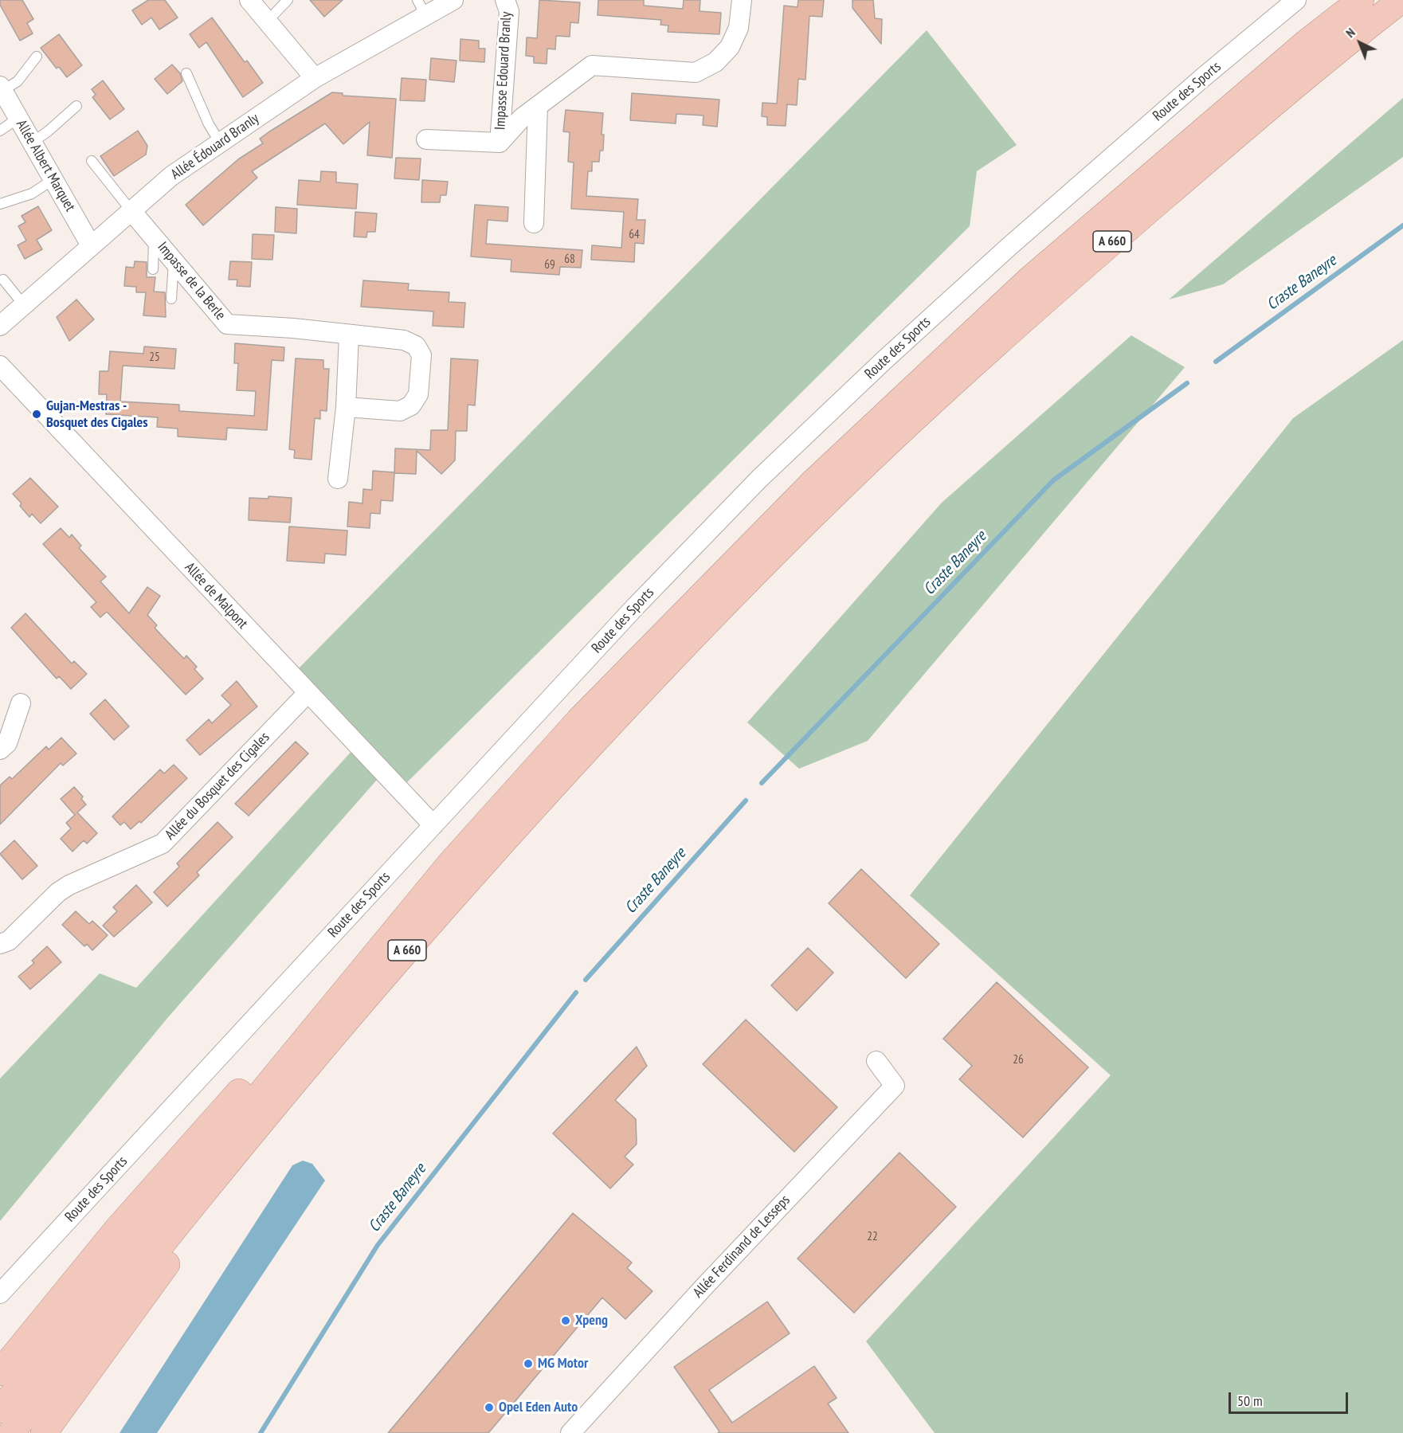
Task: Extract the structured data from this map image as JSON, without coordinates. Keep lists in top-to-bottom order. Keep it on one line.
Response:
{"streets":{"highway":["A 660"],"street":["Impasse Edouard Branly","Route des Sports","Allée Édouard Branly","Allée Albert Marquet","Impasse de la Berle","Allée de Malpont","Allée du Bosquet des Cigales","Allée Ferdinand de Lesseps"]},"crossings":[["Route des Sports","Allée de Malpont"],["Allée Édouard Branly","Allée Albert Marquet"],["Allée Édouard Branly","Impasse de la Berle"],["Allée de Malpont","Allée du Bosquet des Cigales"]],"water":["Craste Baneyre"],"places":["Gujan-Mestras - Bosquet des Cigales","Xpeng","MG Motor","Opel Eden Auto"],"house_numbers":["64","68","69","25","26","22"],"scale_bar":"50 m","north":"top left"}
